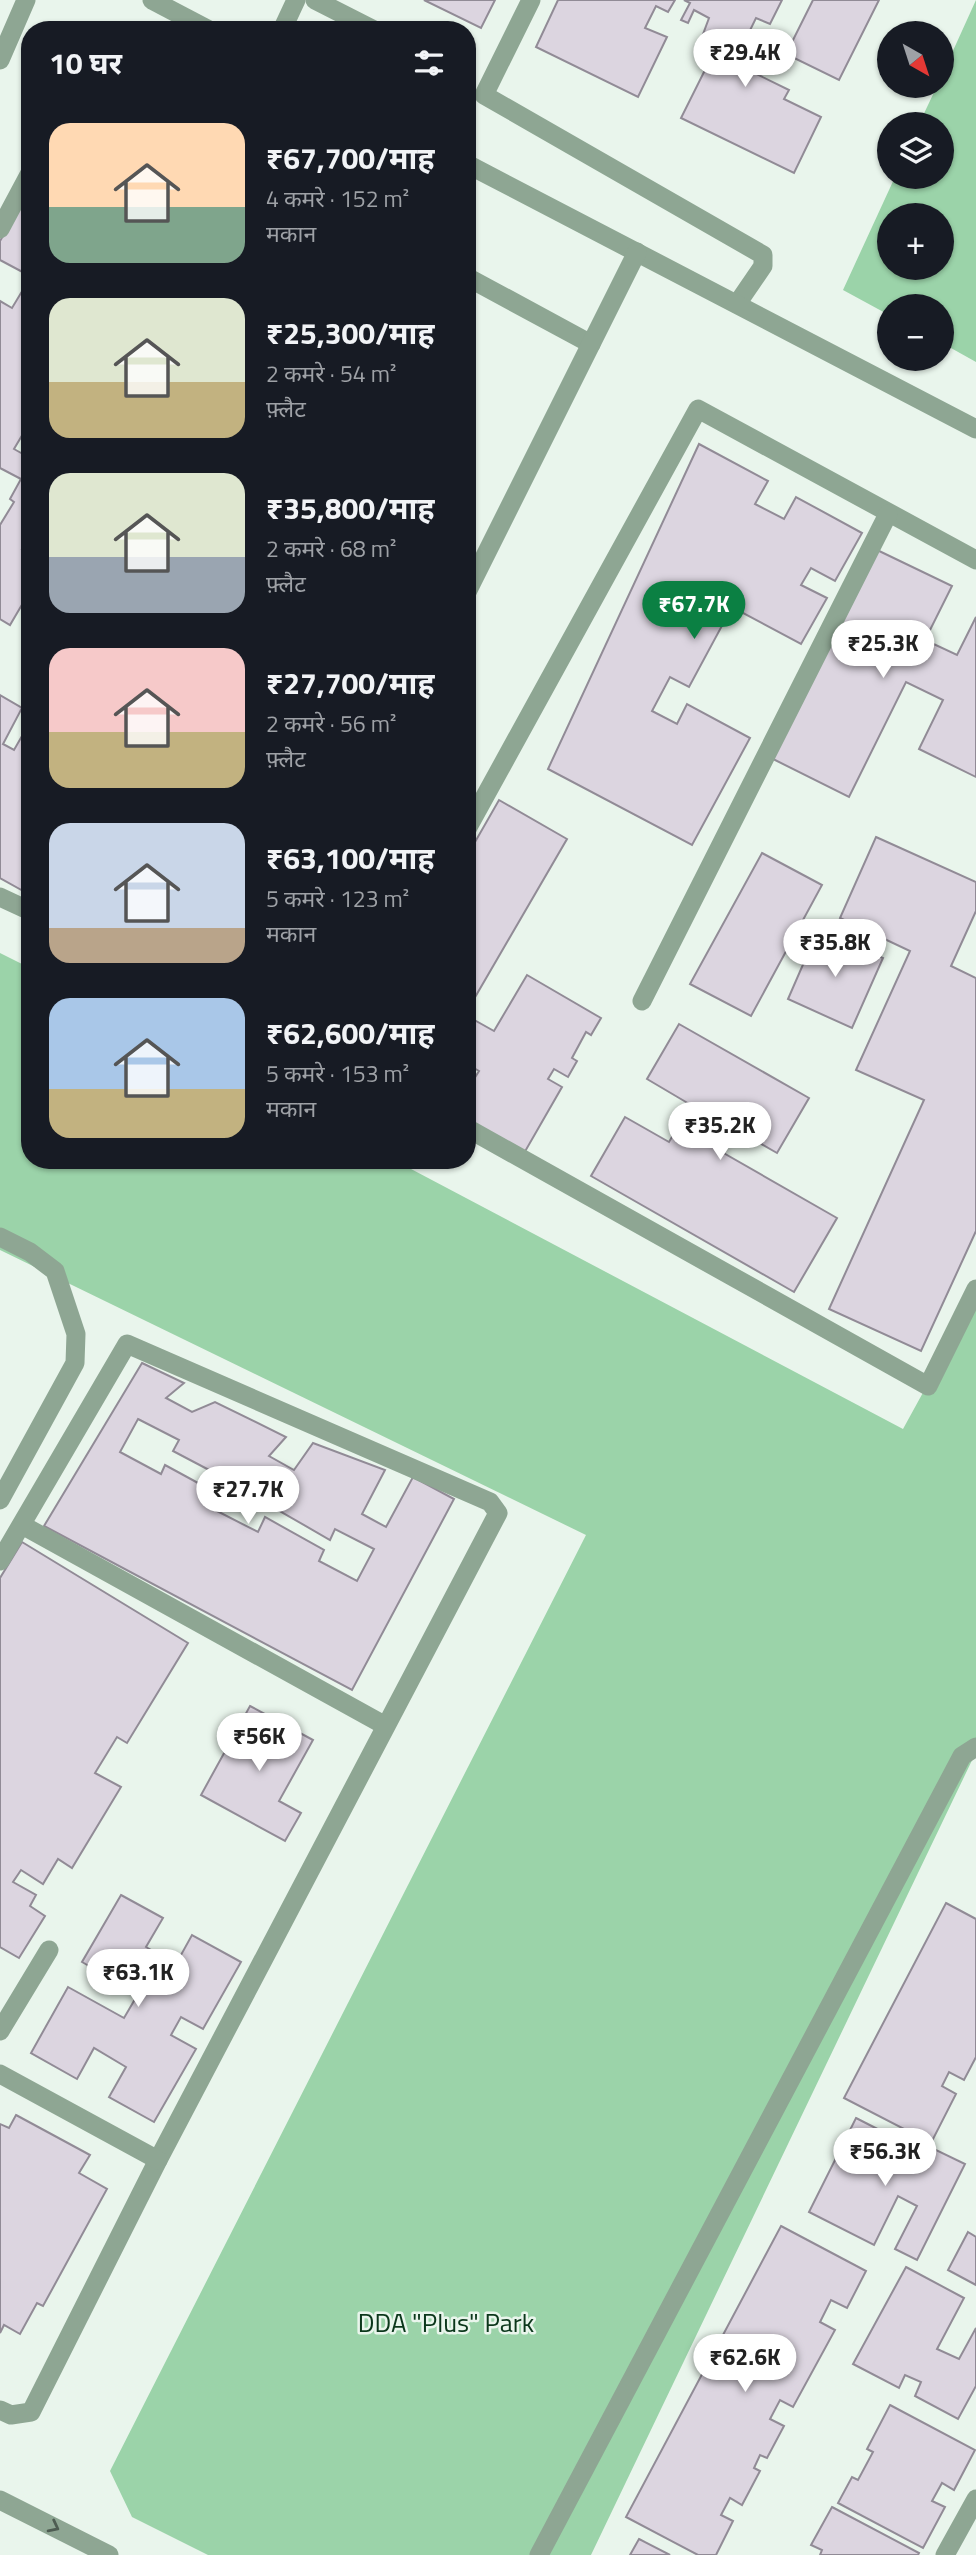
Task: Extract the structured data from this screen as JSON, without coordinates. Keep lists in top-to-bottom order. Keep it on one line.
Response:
{"parks":["DDA \"Plus\" Park"],"north":"bottom right","page":{"map_buttons":["+","−"],"heading":"10 घर","price":["₹29.4K","₹67.7K","₹25.3K","₹35.8K","₹35.2K","₹27.7K","₹56K","₹63.1K","₹56.3K","₹62.6K"],"list":[{"name":"₹67,700/माह","note":"4 कमरे · 152 m² · मकान"},{"name":"₹25,300/माह","note":"2 कमरे · 54 m² · फ़्लैट"},{"name":"₹35,800/माह","note":"2 कमरे · 68 m² · फ़्लैट"},{"name":"₹27,700/माह","note":"2 कमरे · 56 m² · फ़्लैट"},{"name":"₹63,100/माह","note":"5 कमरे · 123 m² · मकान"},{"name":"₹62,600/माह","note":"5 कमरे · 153 m² · मकान"}]}}
